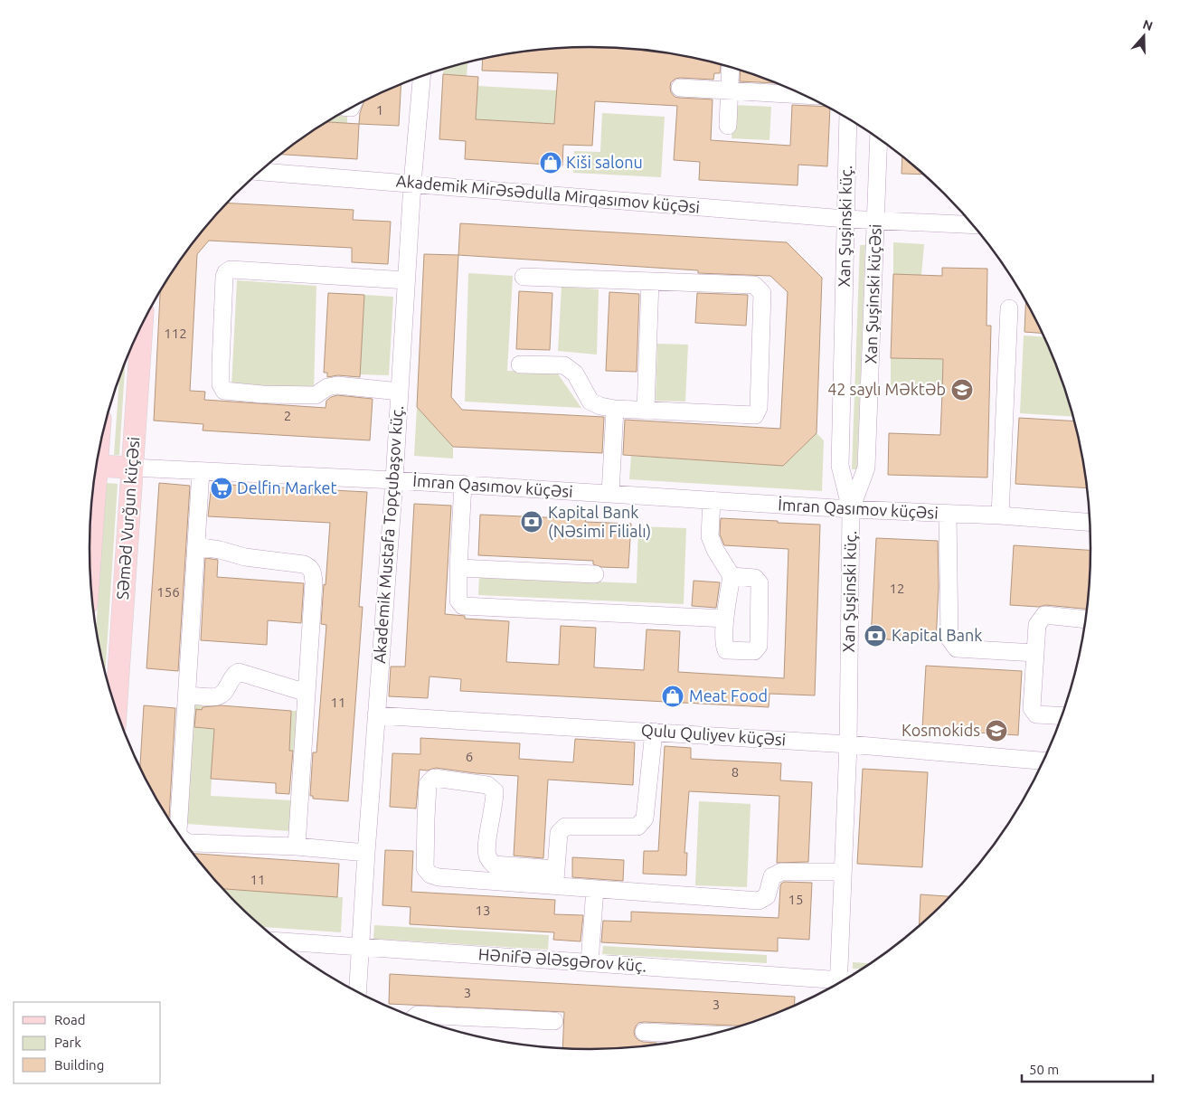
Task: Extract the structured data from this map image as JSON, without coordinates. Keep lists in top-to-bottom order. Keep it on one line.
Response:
{"streets":{"main road":["Səməd Vurğun küçəsi"],"street":["Akademik Mirəsədulla Mirqasımov küçəsi","Xan Şuşinski küç.","Xan Şuşinski küçəsi","İmran Qasımov küçəsi","Akademik Mustafa Topçubaşov küç.","Qulu Quliyev küçəsi","Hənifə Ələsgərov küç."]},"crossings":[["Akademik Mirəsədulla Mirqasımov küçəsi","Xan Şuşinski küç."],["Akademik Mirəsədulla Mirqasımov küçəsi","Xan Şuşinski küçəsi"],["Akademik Mirəsədulla Mirqasımov küçəsi","Akademik Mustafa Topçubaşov küç."],["Xan Şuşinski küç.","Xan Şuşinski küçəsi"],["Xan Şuşinski küç.","İmran Qasımov küçəsi"],["Xan Şuşinski küç.","Qulu Quliyev küçəsi"],["Xan Şuşinski küçəsi","İmran Qasımov küçəsi"],["İmran Qasımov küçəsi","Səməd Vurğun küçəsi"],["İmran Qasımov küçəsi","Akademik Mustafa Topçubaşov küç."],["Akademik Mustafa Topçubaşov küç.","Qulu Quliyev küçəsi"],["Akademik Mustafa Topçubaşov küç.","Hənifə Ələsgərov küç."]],"places":{"shop":["Kiši salonu","Meat Food"],"school or university":["42 saylı Məktəb","Kosmokids"],"supermarket":["Delfin Market"],"bank":["Kapital Bank (Nəsimi Filialı)","Kapital Bank"]},"house_numbers":["1","112","2","12","156","11","6","8","11","15","13","3","3"],"legend":["Road","Park","Building"],"scale_bar":"50 m","north":"top"}
